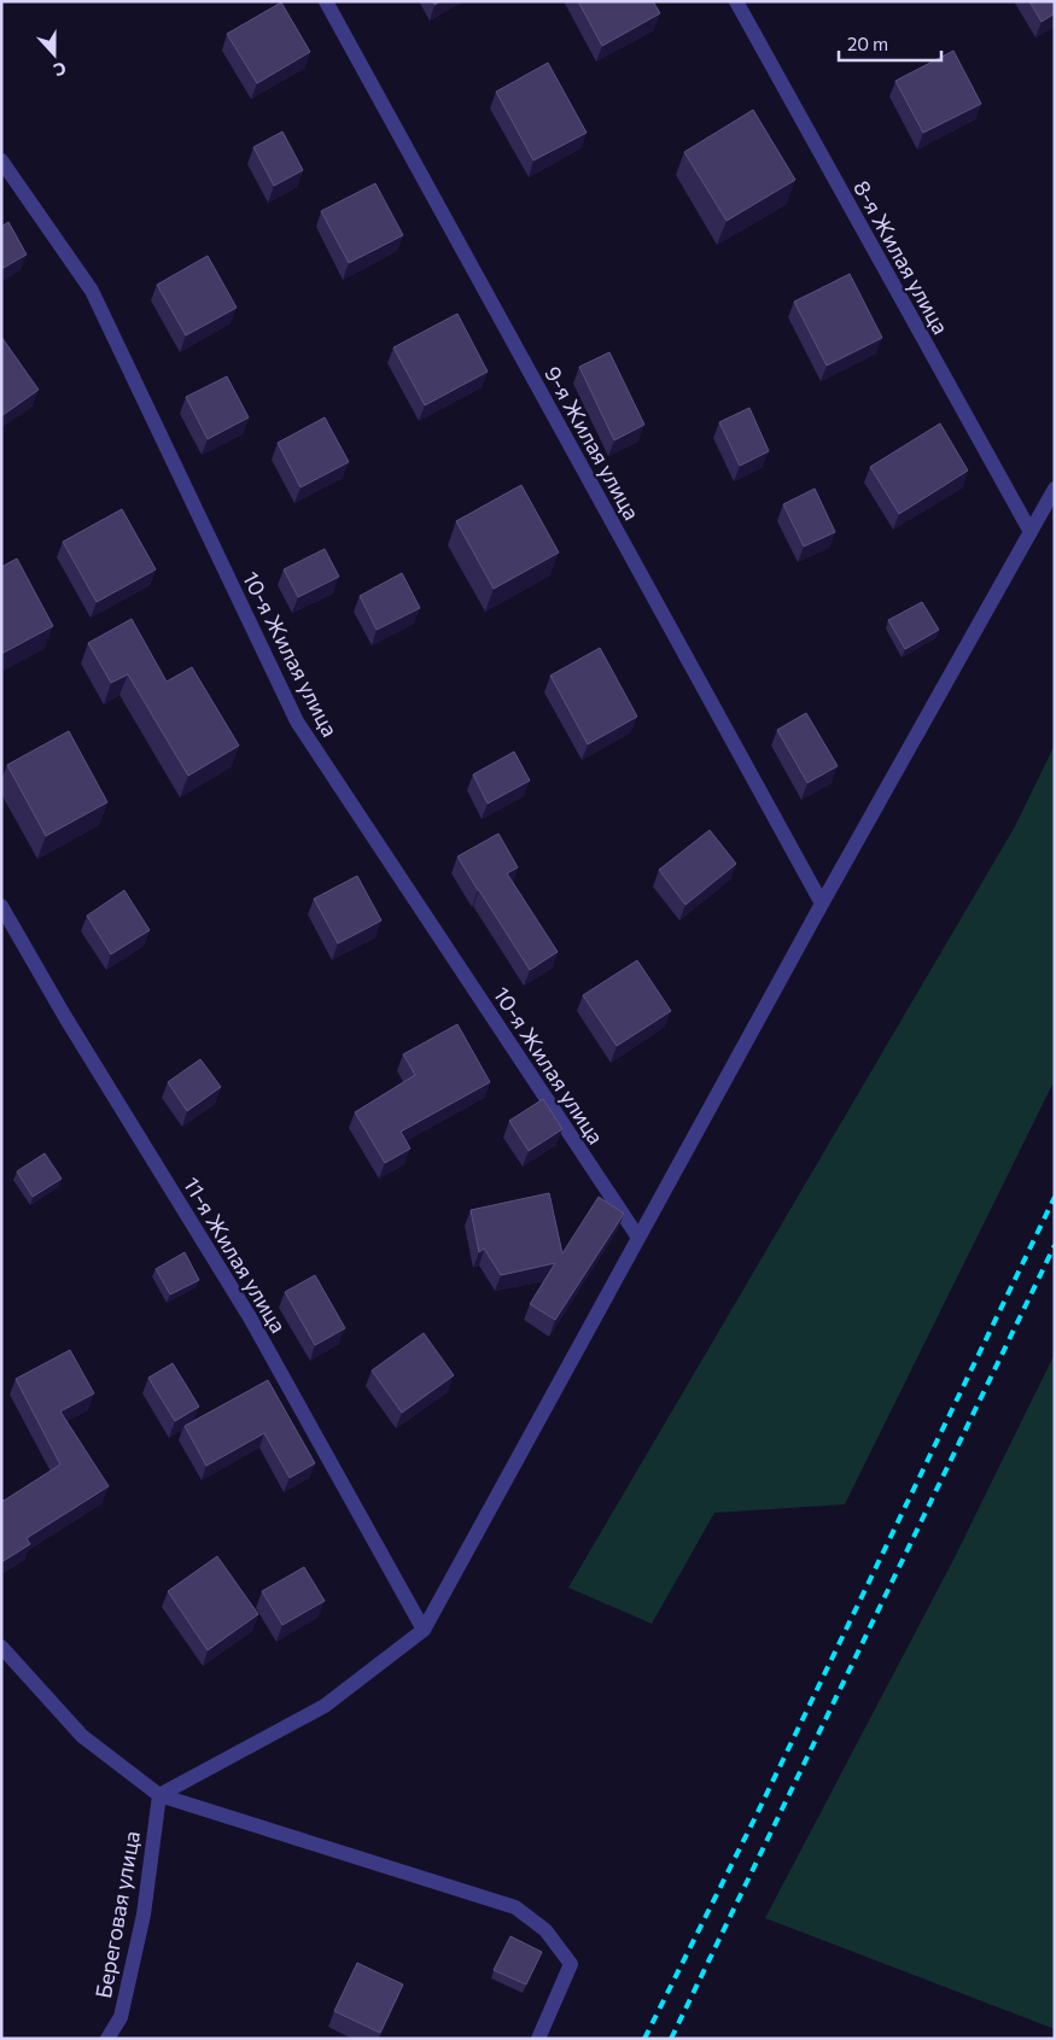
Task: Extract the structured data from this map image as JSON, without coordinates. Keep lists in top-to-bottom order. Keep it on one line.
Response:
{"streets":{"street":["8-я Жилая улица","9-я Жилая улица","10-я Жилая улица","11-я Жилая улица","Береговая улица"]},"scale_bar":"20 m","north":"bottom"}
